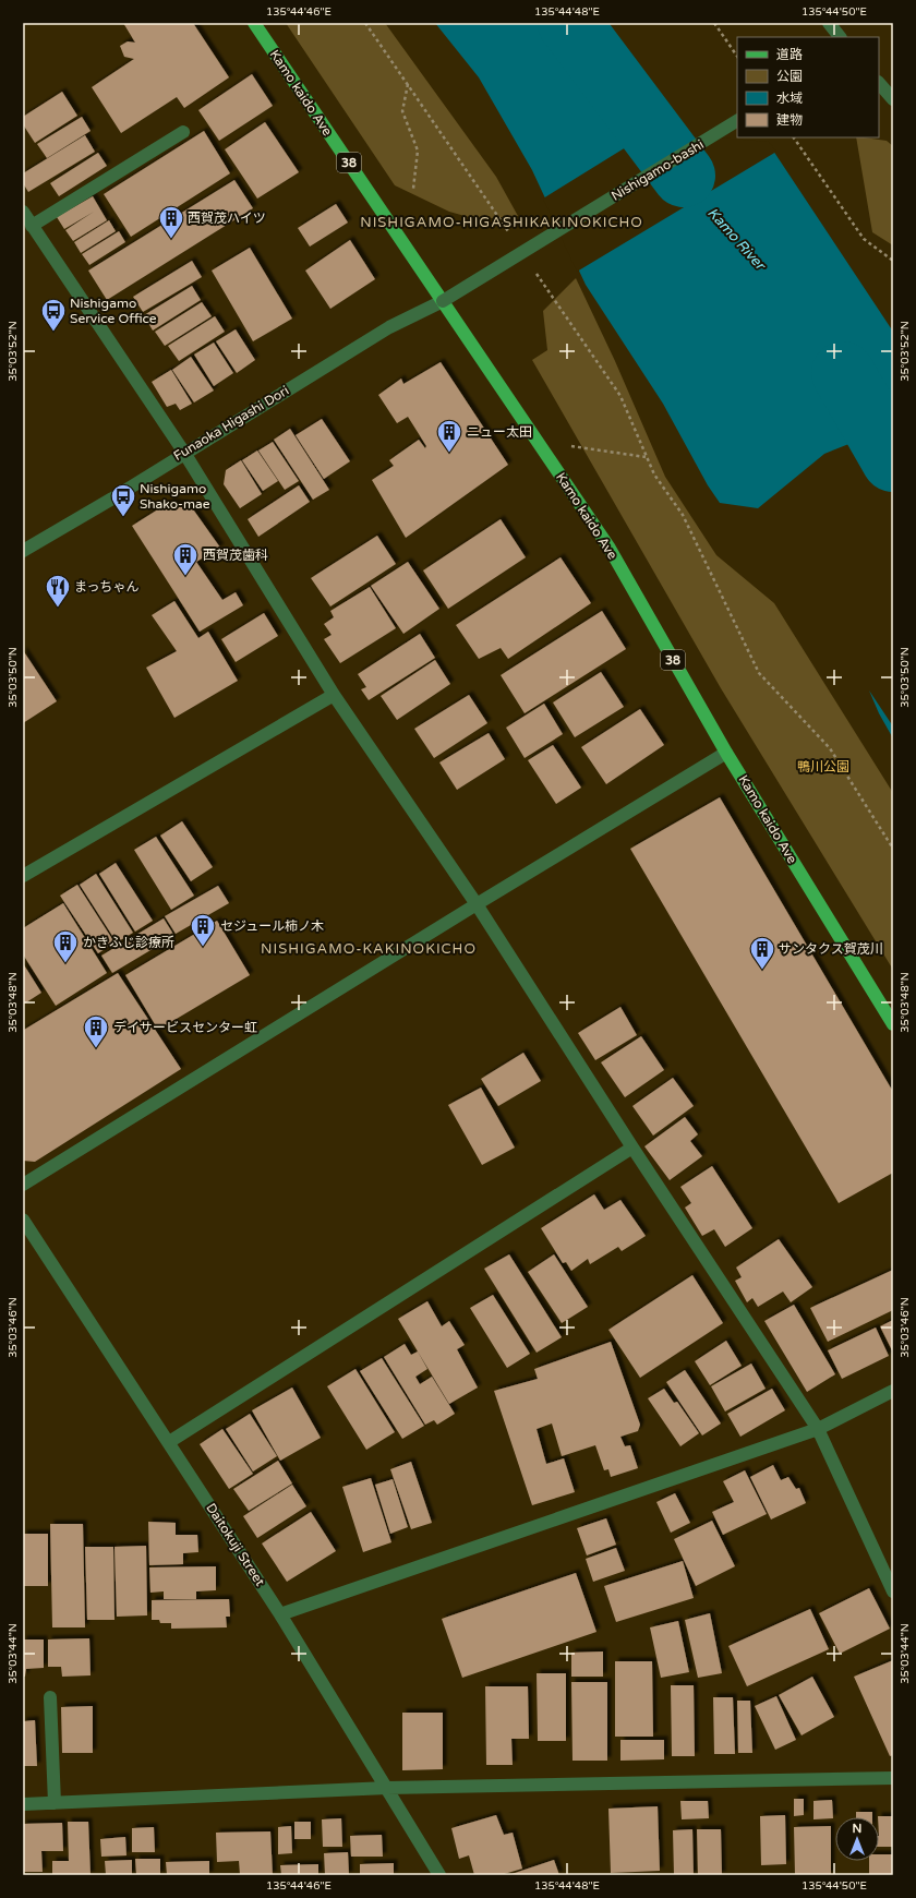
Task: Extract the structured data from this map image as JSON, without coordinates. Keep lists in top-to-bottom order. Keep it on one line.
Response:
{"streets":{"main road":["Kamo kaido Ave","38"],"street":["Nishigamo-bashi","Funaoka Higashi Dori","Daitokuji Street"]},"crossings":[["Kamo kaido Ave","Nishigamo-bashi"],["Kamo kaido Ave","Funaoka Higashi Dori"],["Nishigamo-bashi","Funaoka Higashi Dori"]],"districts":["NISHIGAMO-HIGASHIKAKINOKICHO","NISHIGAMO-KAKINOKICHO"],"water":["Kamo River"],"parks":["鴨川公園"],"places":{"building":["西賀茂ハイツ","ニュー太田","西賀茂歯科","セジュール柿ノ木","かきふじ診療所","サンタクス賀茂川","デイサービスセンター虹"],"bus stop":["Nishigamo Service Office","Nishigamo Shako-mae"],"restaurant":["まっちゃん"]},"legend":["道路","公園","水域","建物"],"north":"top","coordinates":["135°44'46\"E","135°44'48\"E","135°44'50\"E","35°03'52\"N","35°03'50\"N","35°03'48\"N","35°03'46\"N","35°03'44\"N"]}
